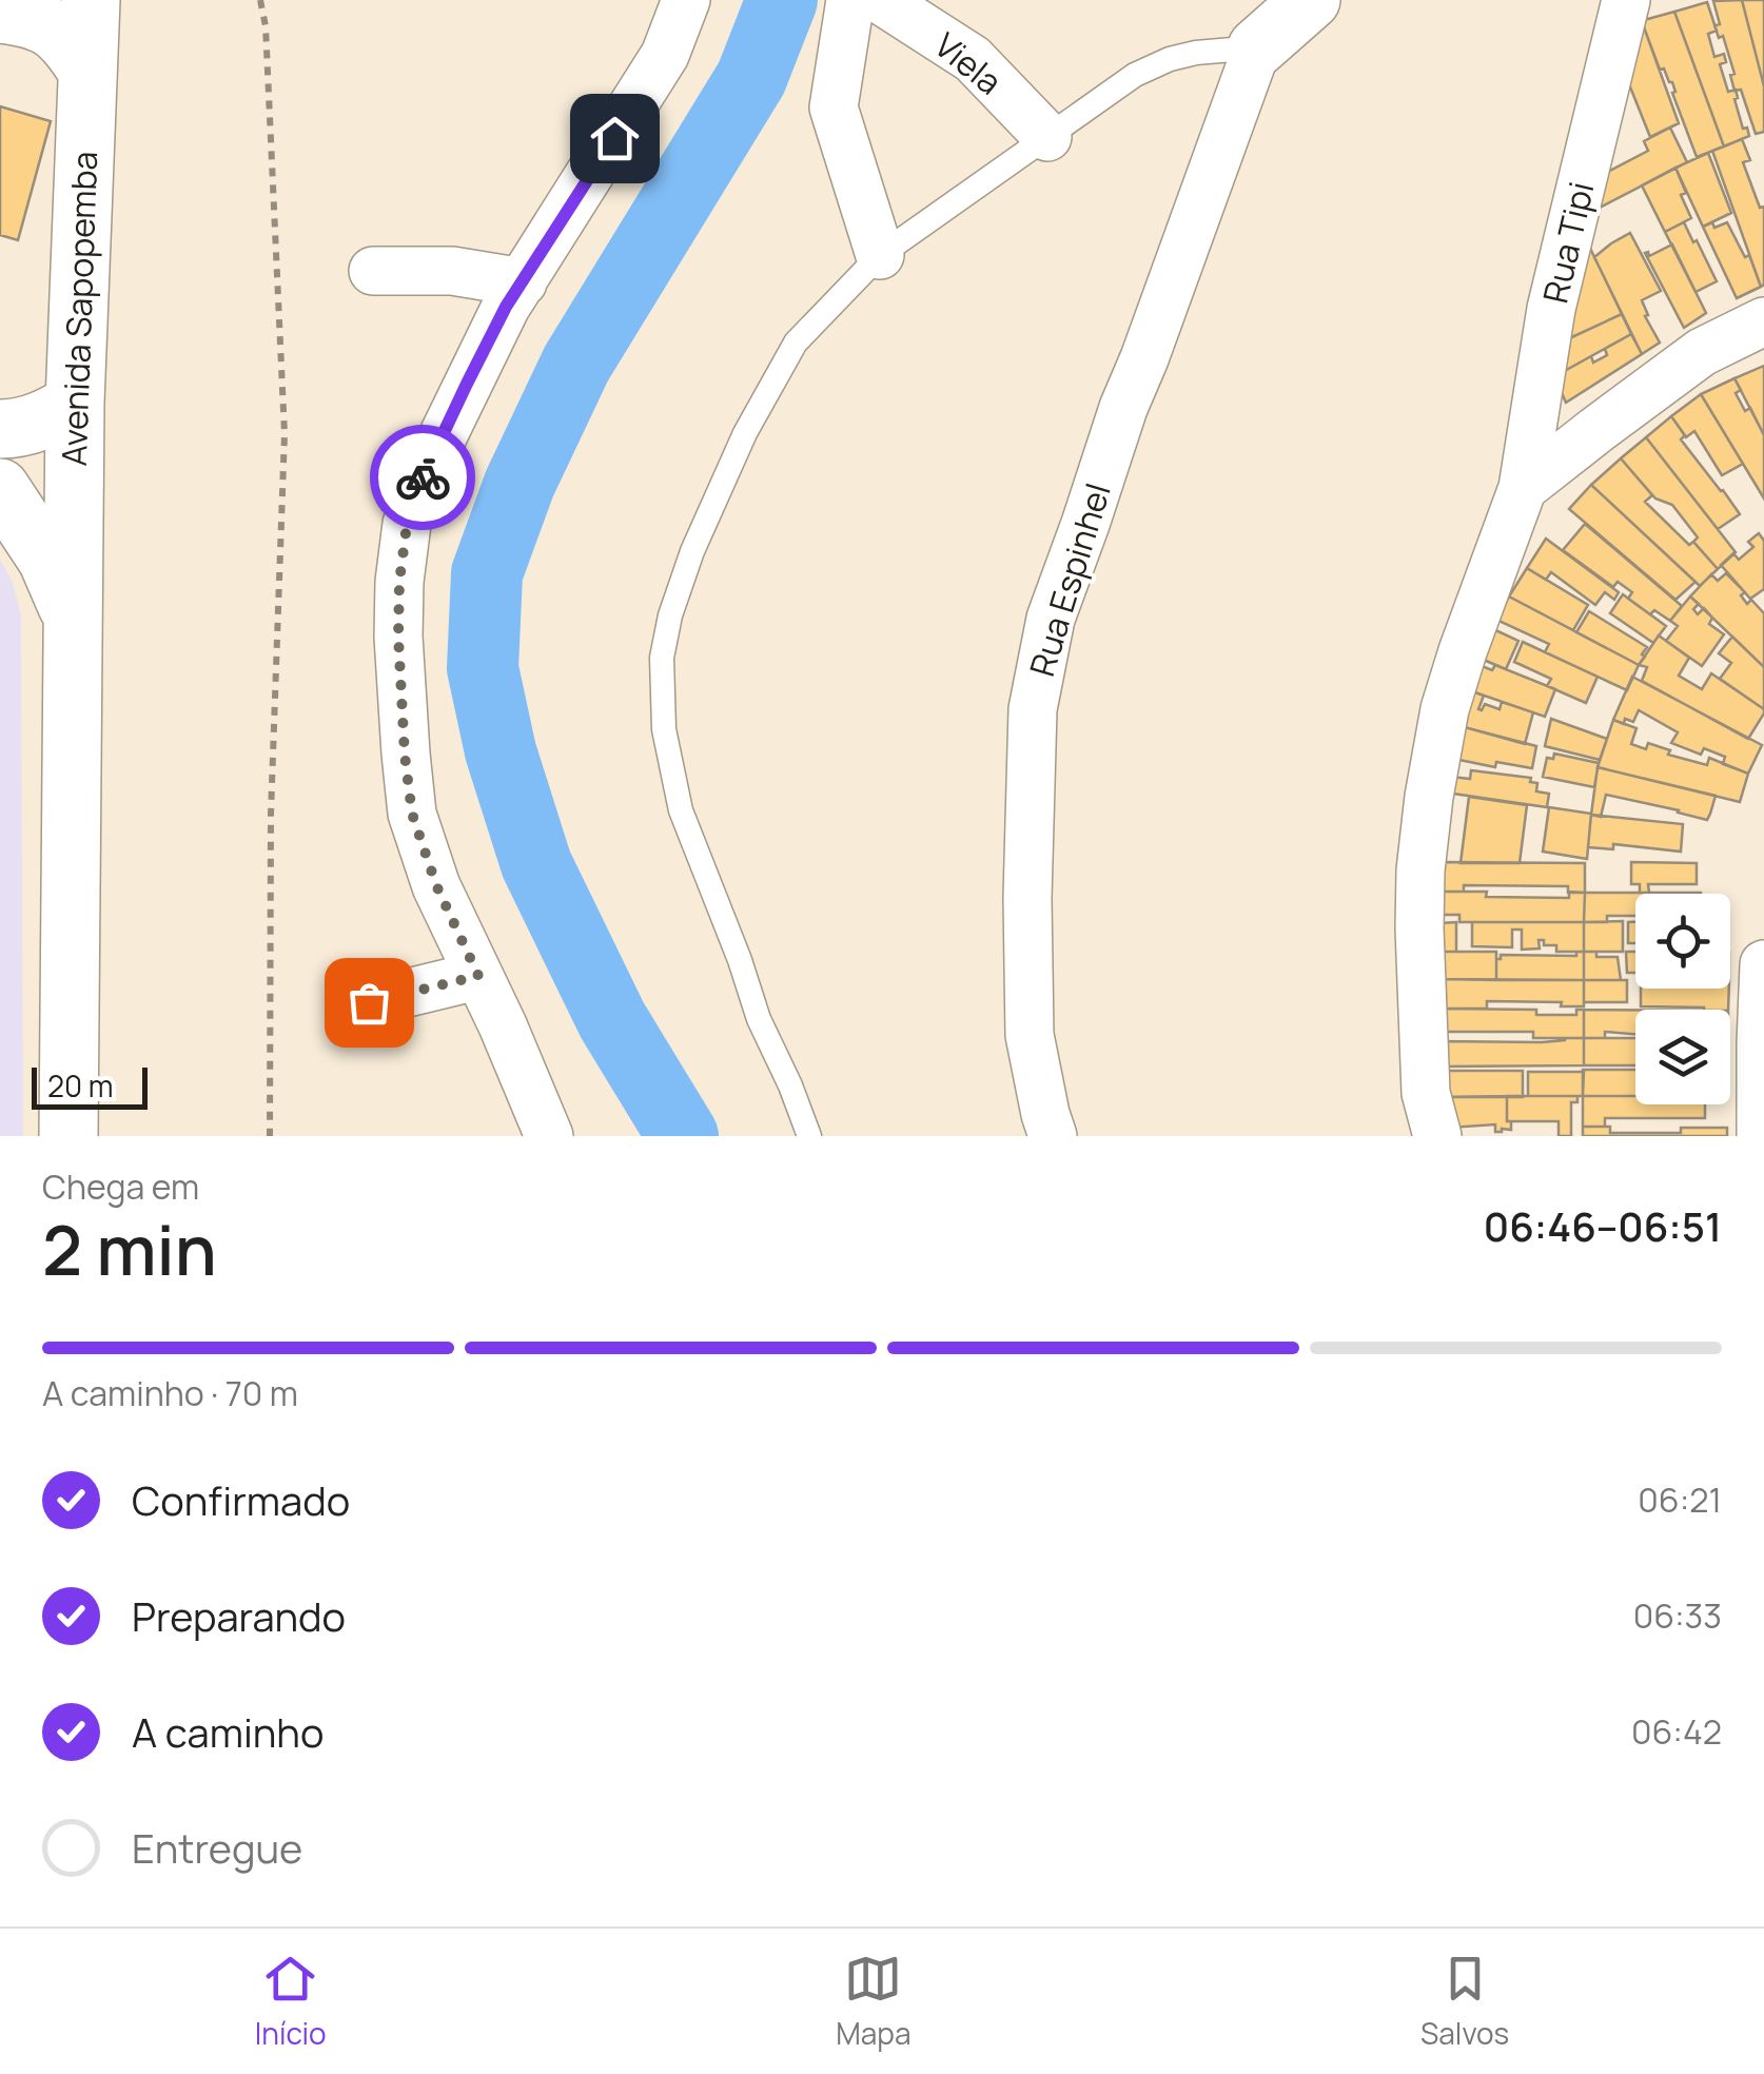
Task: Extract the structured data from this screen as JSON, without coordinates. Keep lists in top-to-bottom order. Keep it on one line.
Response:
{"streets":{"main road":["Avenida Sapopemba"],"street":["Viela","Rua Tipi","Rua Espinhel"]},"scale_bar":"20 m","page":{"scale":"20 m","heading":["2 min","Chega em","06:46–06:51"],"bar":"A caminho · 70 m","list":[["Confirmado","06:21"],["Preparando","06:33"],["A caminho","06:42"],"Entregue"],"tabs":["Início","Mapa","Salvos"]}}
